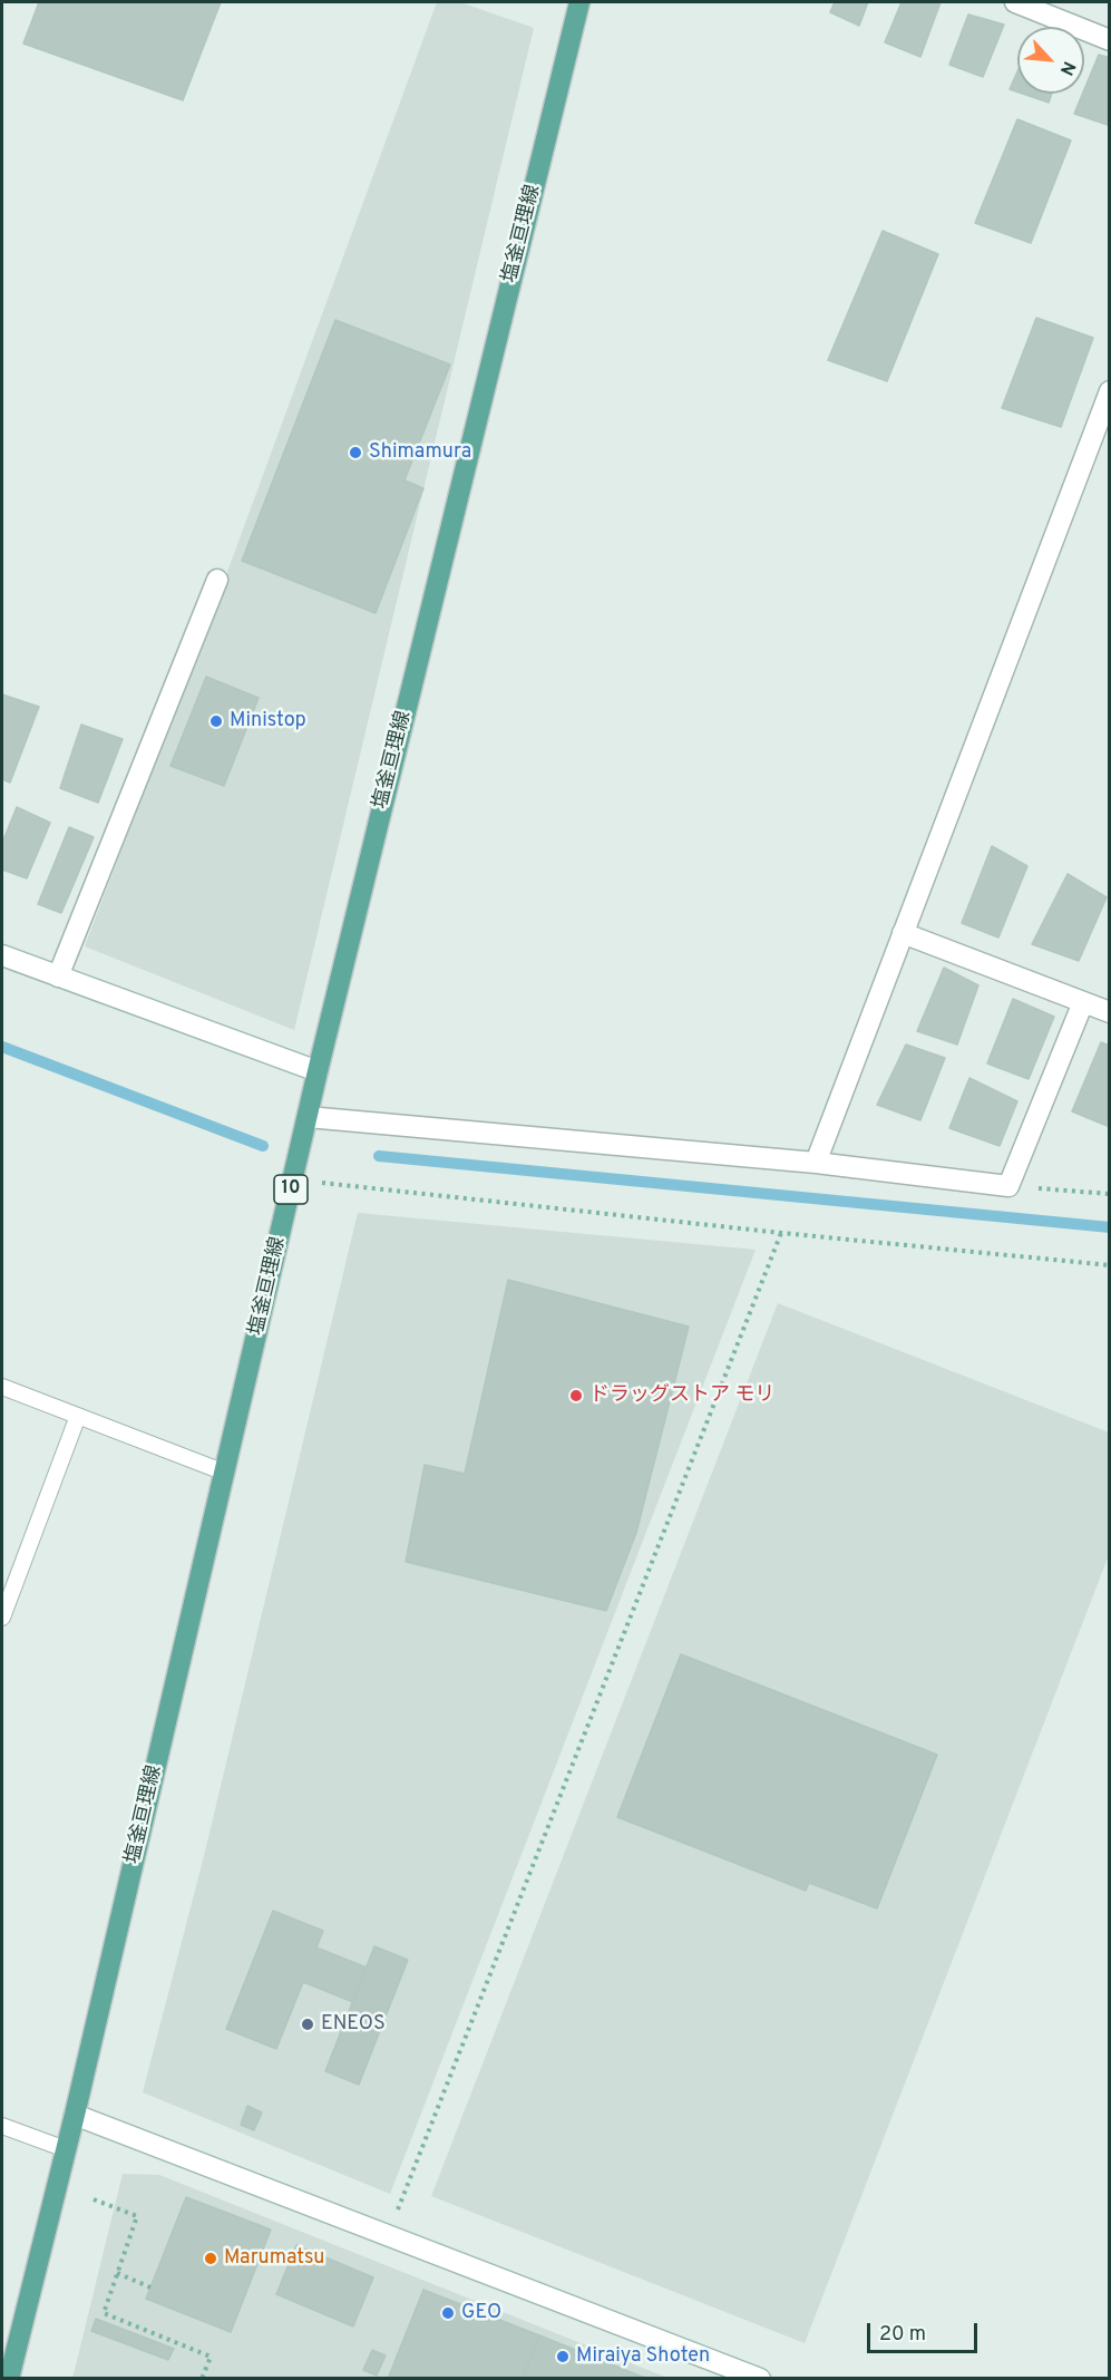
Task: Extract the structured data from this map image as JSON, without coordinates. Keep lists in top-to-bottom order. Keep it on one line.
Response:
{"streets":{"main road":["塩釜亘理線","10"]},"places":["Shimamura","Ministop","ドラッグストア モリ","ENEOS","Marumatsu","GEO","Miraiya Shoten"],"scale_bar":"20 m","north":"bottom right"}
